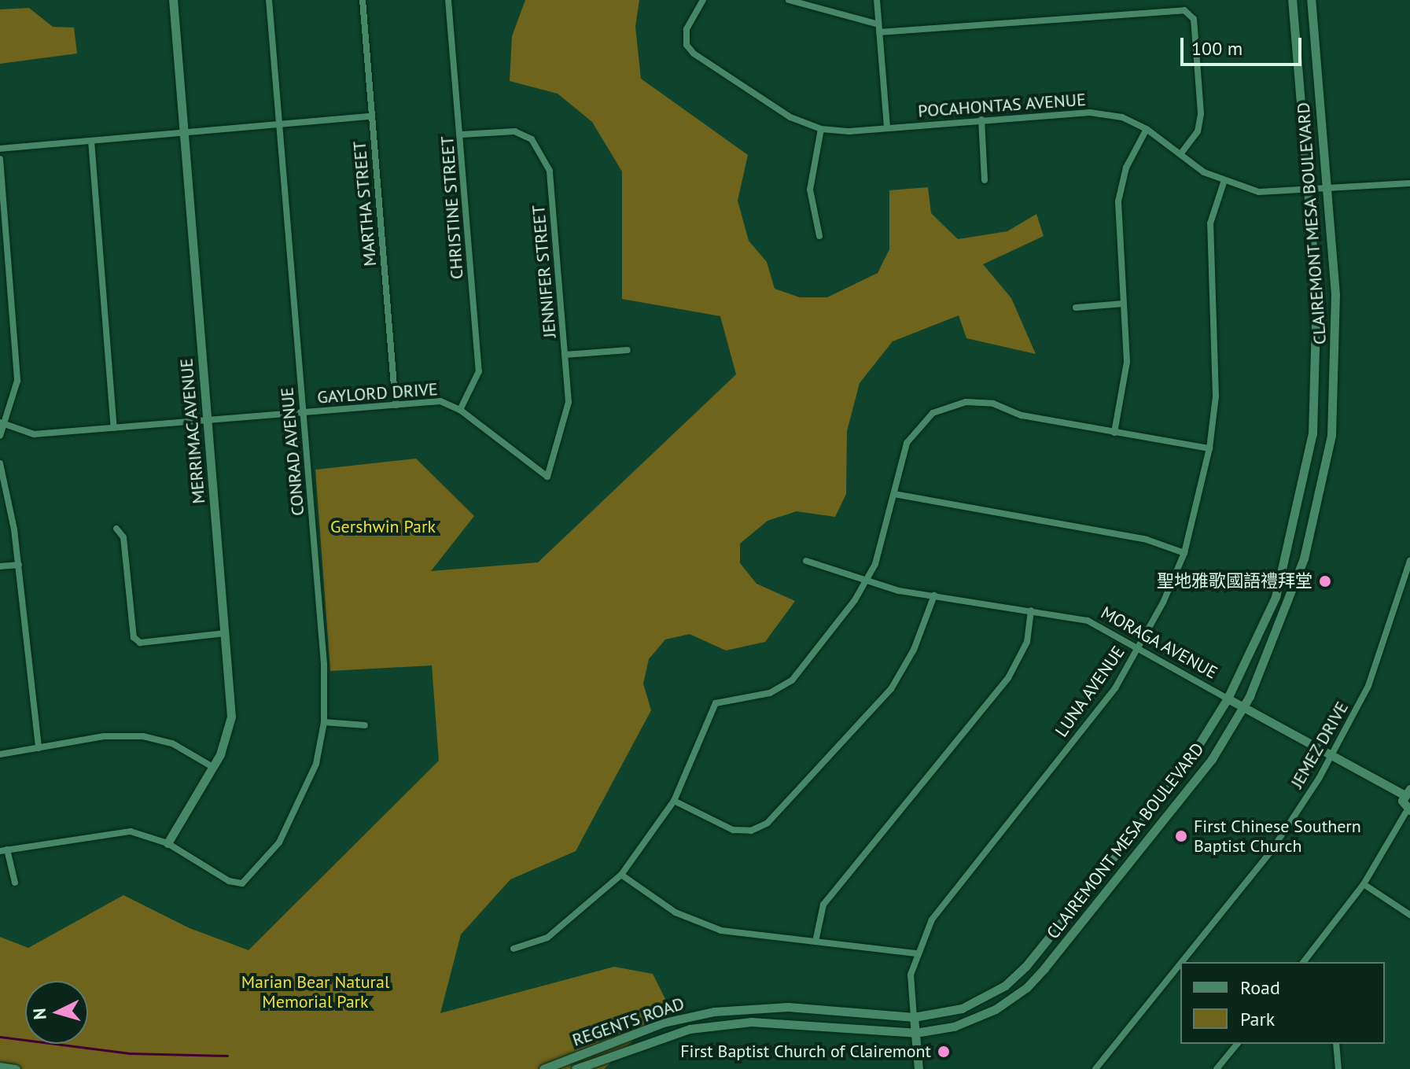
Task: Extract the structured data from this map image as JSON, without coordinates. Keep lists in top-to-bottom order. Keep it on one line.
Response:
{"streets":{"main road":["CLAIREMONT MESA BOULEVARD","MERRIMAC AVENUE","MORAGA AVENUE","LUNA AVENUE","REGENTS ROAD"],"street":["POCAHONTAS AVENUE","MARTHA STREET","CHRISTINE STREET","JENNIFER STREET","GAYLORD DRIVE","CONRAD AVENUE","JEMEZ DRIVE"]},"crossings":[["POCAHONTAS AVENUE","CLAIREMONT MESA BOULEVARD"],["POCAHONTAS AVENUE","LUNA AVENUE"],["MARTHA STREET","GAYLORD DRIVE"],["CHRISTINE STREET","JENNIFER STREET"],["CHRISTINE STREET","GAYLORD DRIVE"],["CLAIREMONT MESA BOULEVARD","MORAGA AVENUE"],["CLAIREMONT MESA BOULEVARD","LUNA AVENUE"],["CLAIREMONT MESA BOULEVARD","REGENTS ROAD"],["JENNIFER STREET","GAYLORD DRIVE"],["GAYLORD DRIVE","MERRIMAC AVENUE"],["GAYLORD DRIVE","CONRAD AVENUE"],["MERRIMAC AVENUE","CONRAD AVENUE"],["MORAGA AVENUE","LUNA AVENUE"],["MORAGA AVENUE","JEMEZ DRIVE"],["LUNA AVENUE","REGENTS ROAD"]],"parks":["Gershwin Park","Marian Bear Natural Memorial Park"],"places":["聖地雅歌國語禮拜堂","First Chinese Southern Baptist Church","First Baptist Church of Clairemont"],"legend":["Road","Park"],"scale_bar":"100 m","north":"left"}
